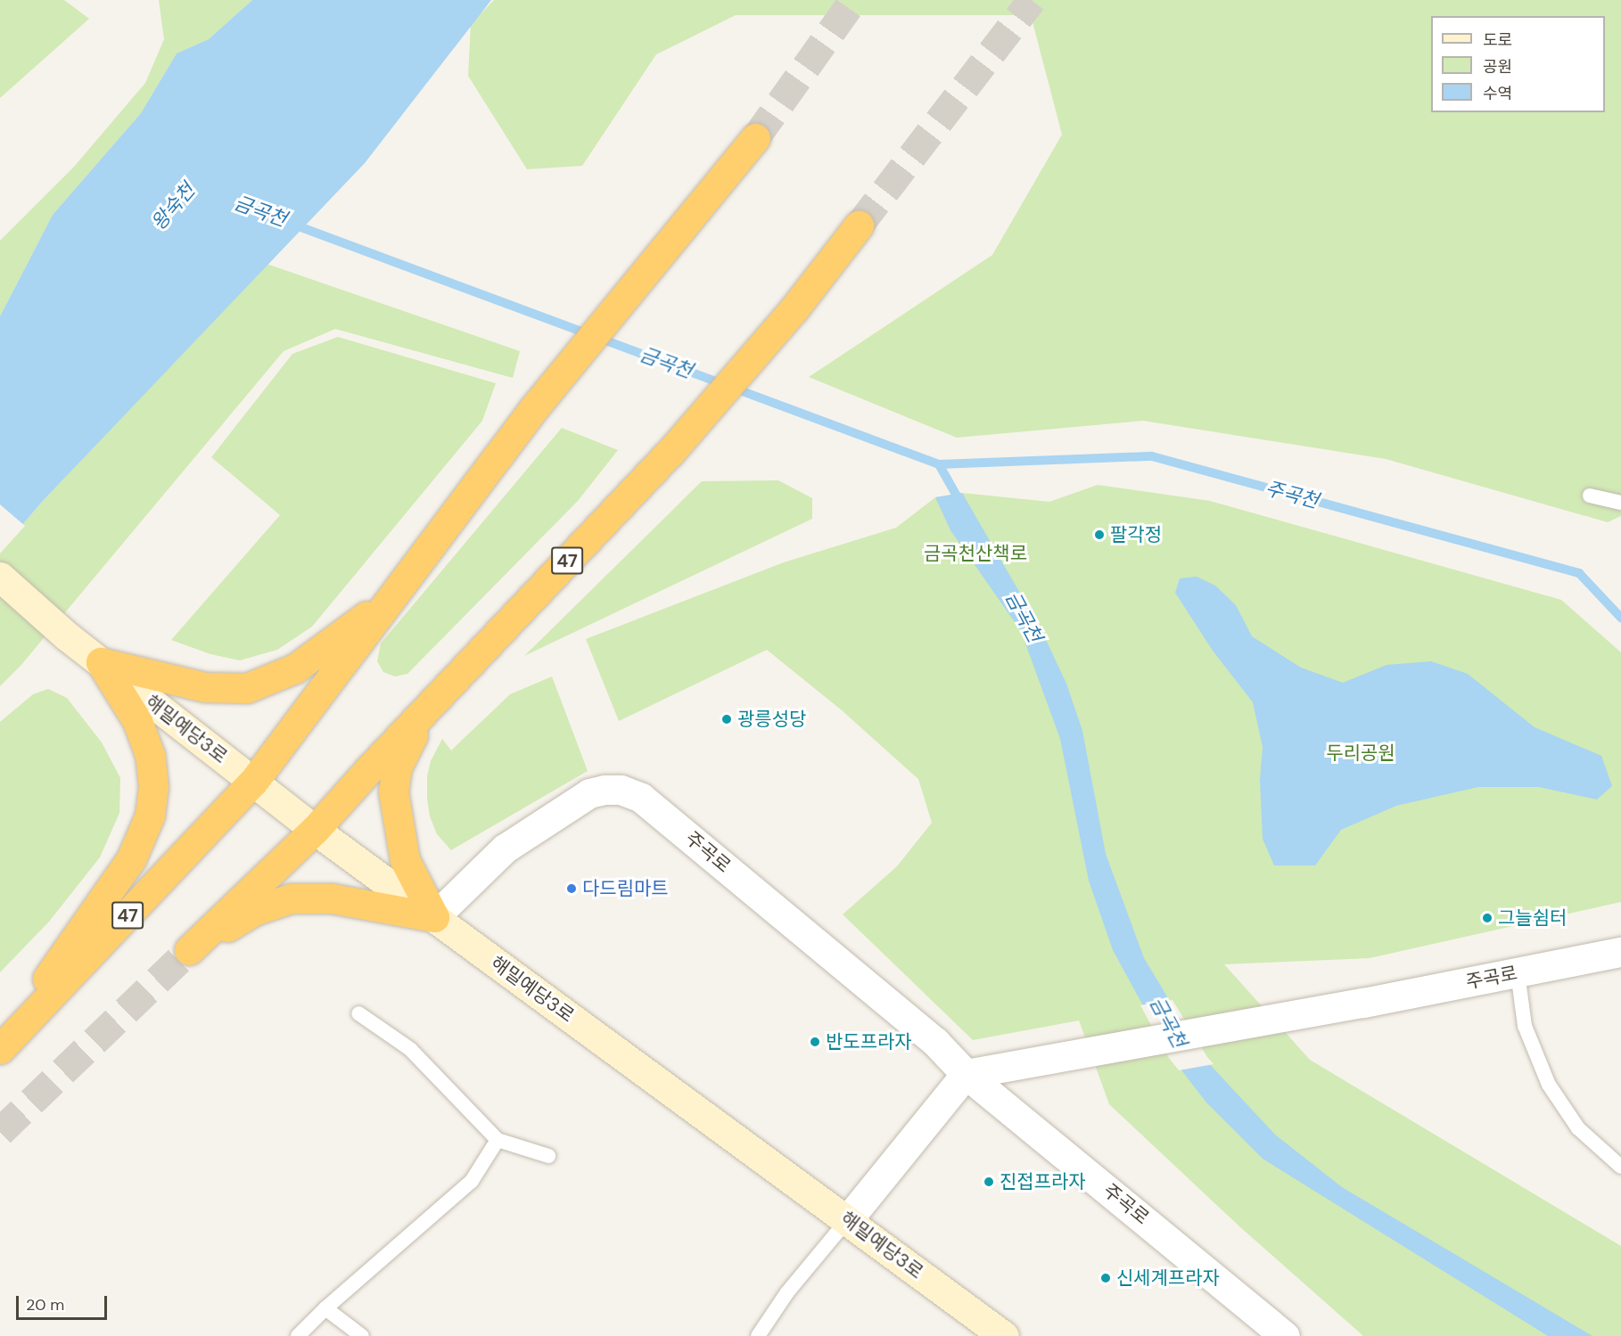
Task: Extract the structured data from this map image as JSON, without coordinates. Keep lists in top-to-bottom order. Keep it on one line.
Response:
{"streets":{"highway":["47"],"street":["해밀예당3로","주곡로"]},"crossings":[["47","해밀예당3로"],["47","주곡로"],["해밀예당3로","주곡로"]],"water":["왕숙천","금곡천","주곡천"],"parks":["금곡천산책로","두리공원"],"places":["팔각정","광릉성당","다드림마트","그늘쉼터","반도프라자","진접프라자","신세계프라자"],"legend":["도로","공원","수역"],"scale_bar":"20 m"}
